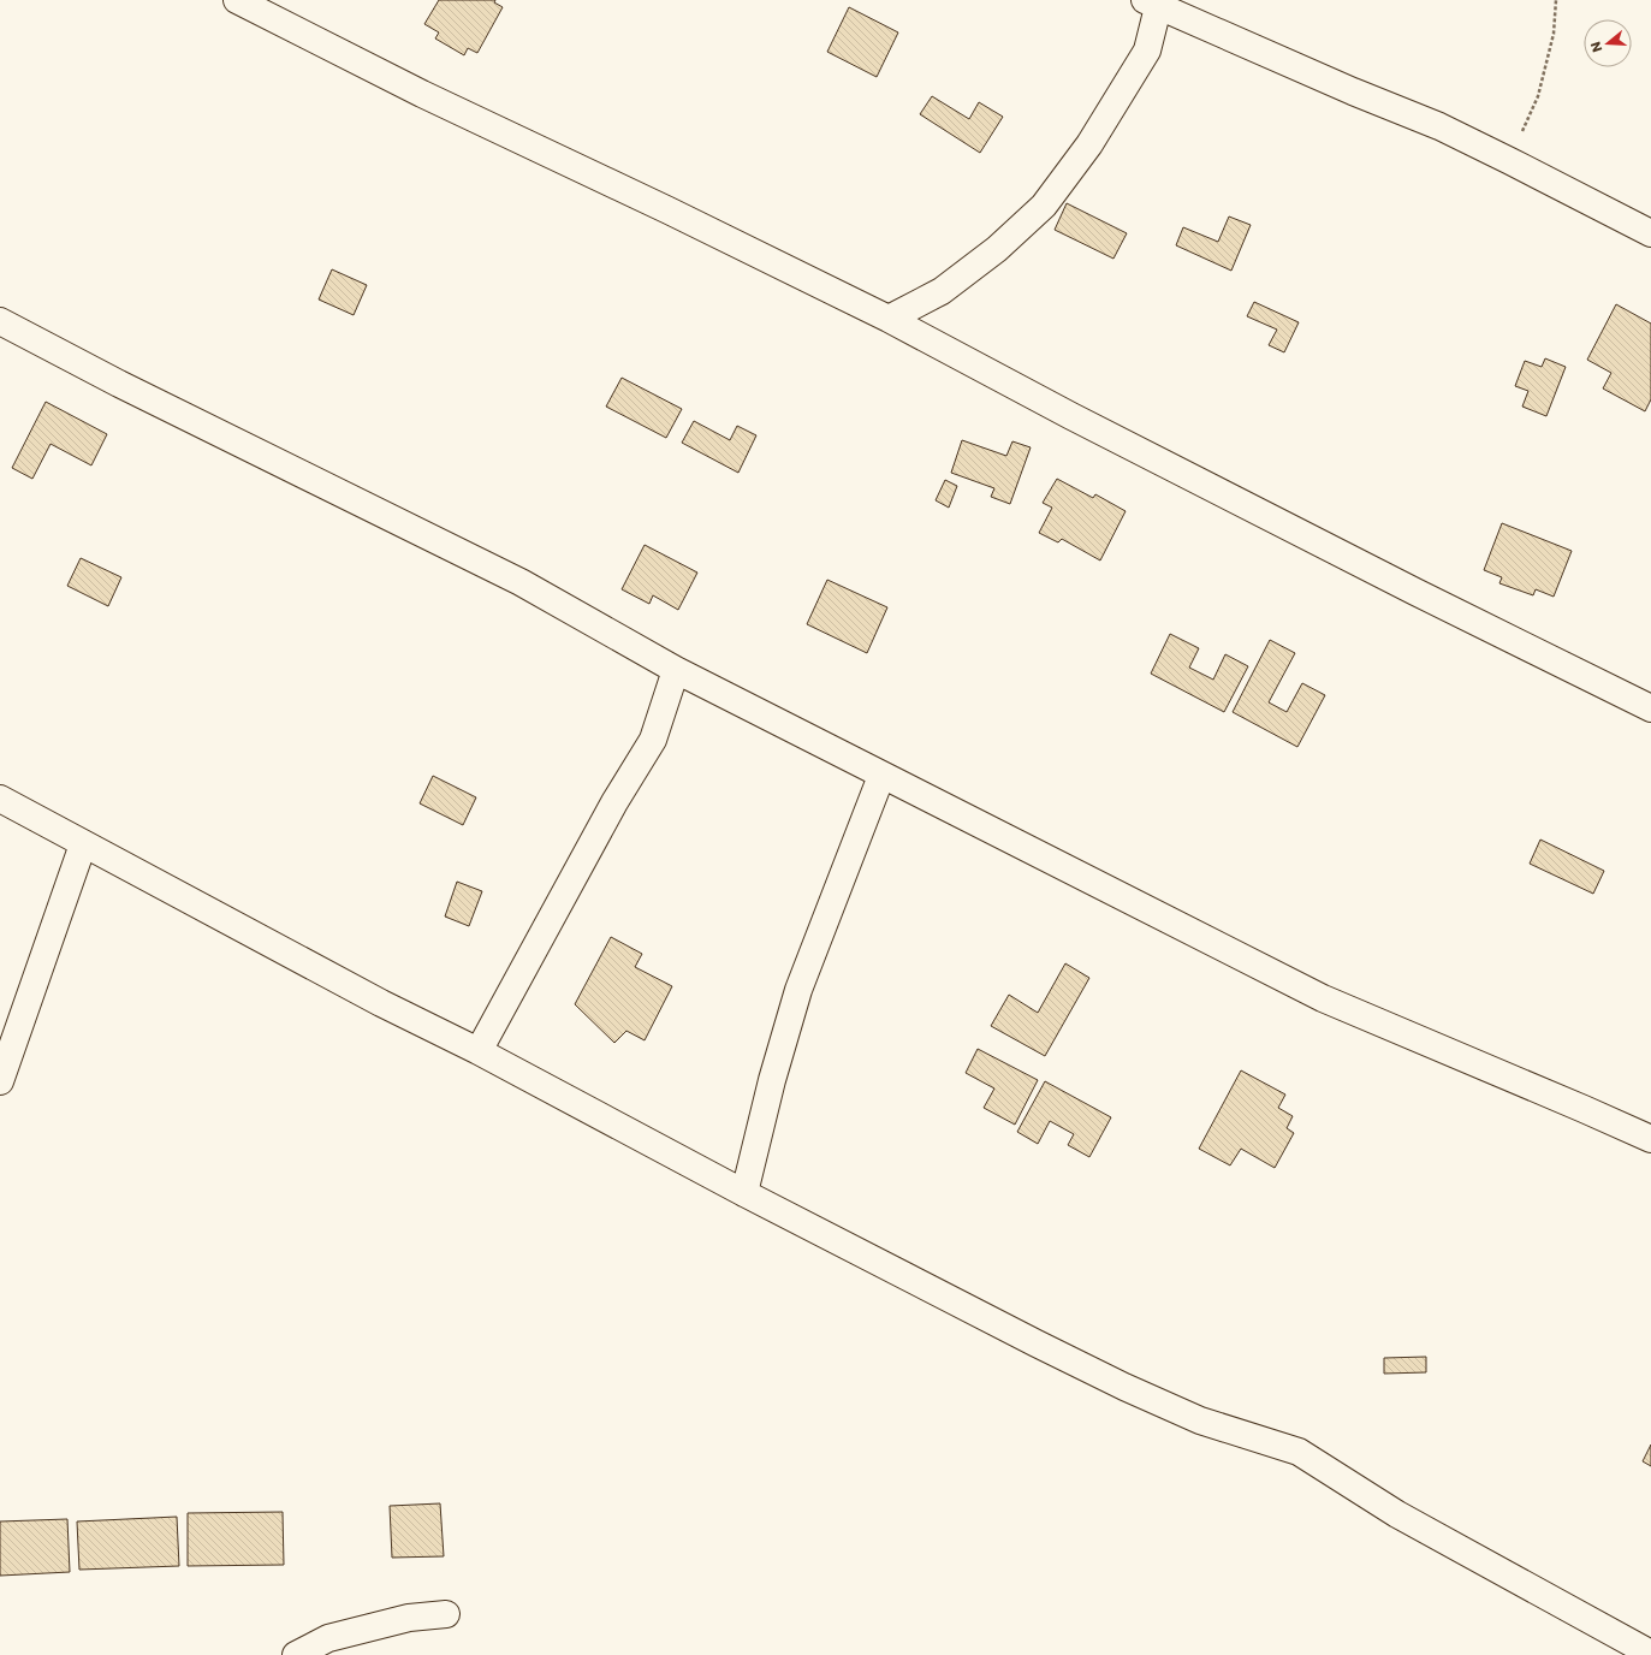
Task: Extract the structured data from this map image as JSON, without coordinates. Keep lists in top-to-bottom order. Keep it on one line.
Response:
{"north":"left"}
